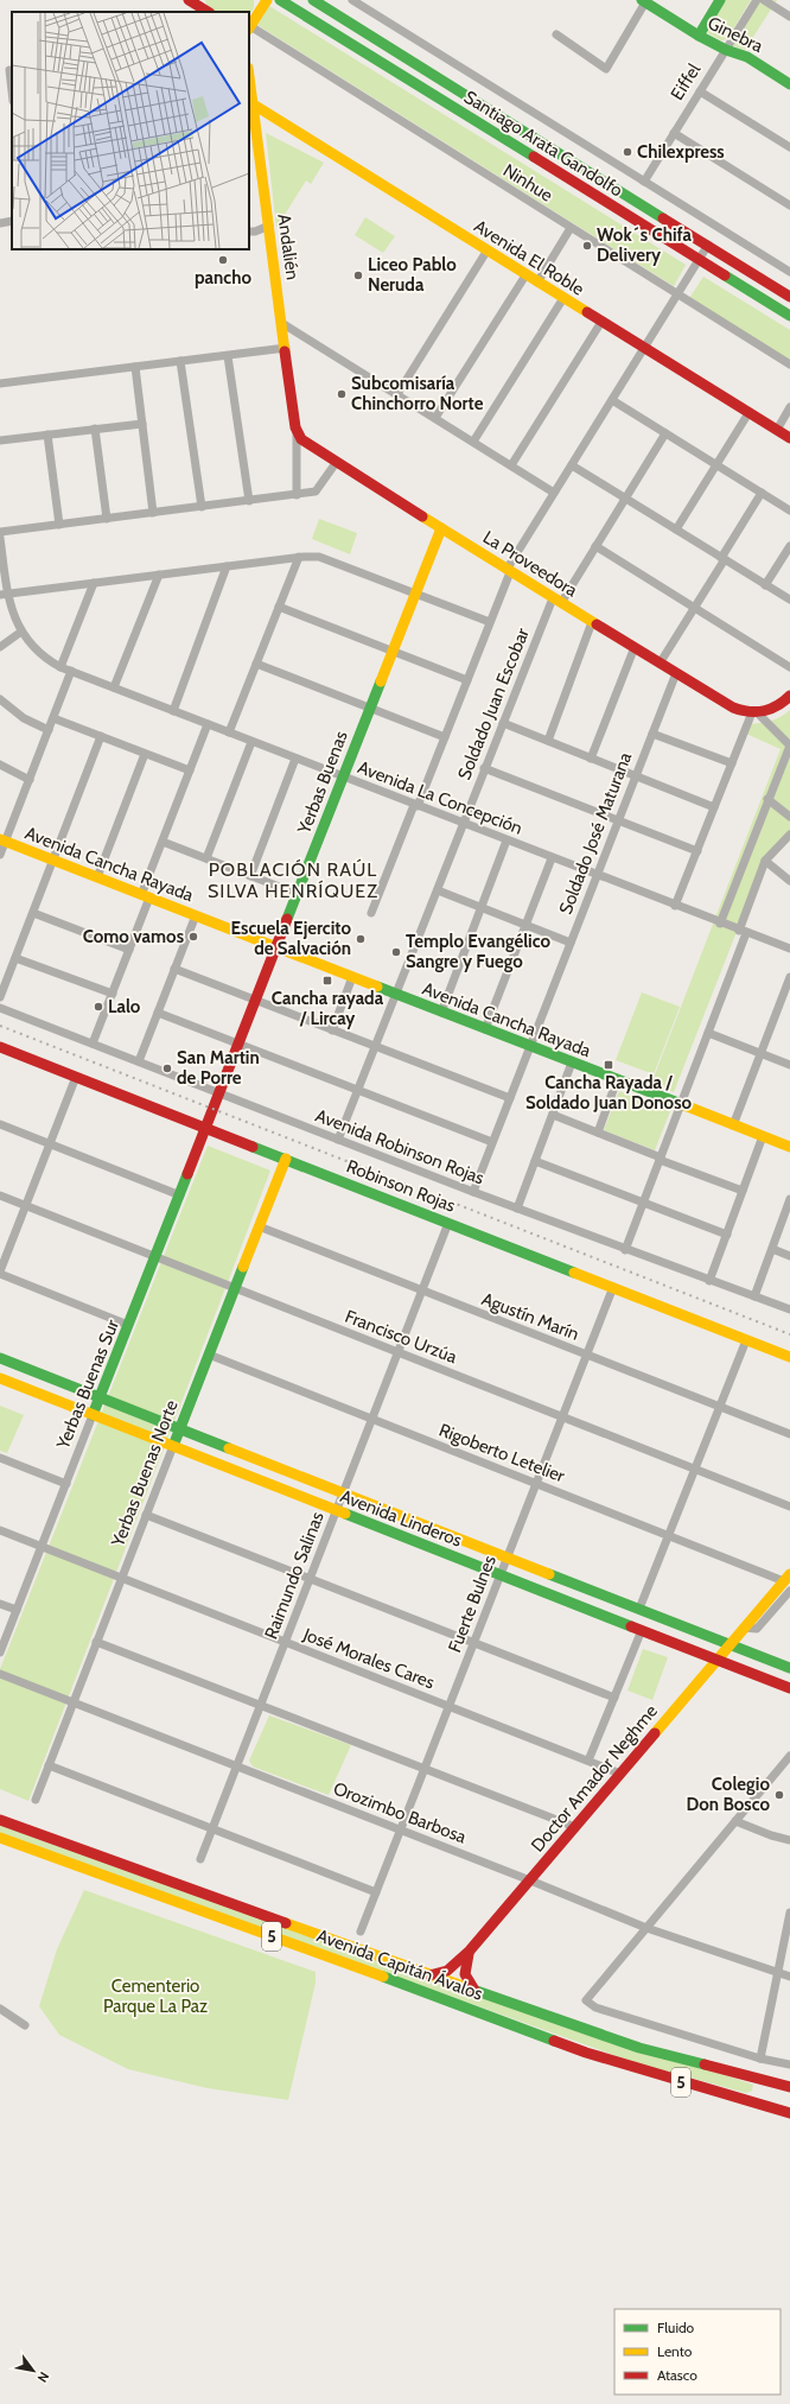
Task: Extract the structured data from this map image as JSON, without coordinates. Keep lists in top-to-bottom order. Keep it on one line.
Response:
{"streets":{"main road":["Ginebra","Santiago Arata Gandolfo","Andalién","Avenida El Roble","La Proveedora","Yerbas Buenas","Avenida Cancha Rayada","Robinson Rojas","Yerbas Buenas Sur","Yerbas Buenas Norte","Avenida Linderos","Doctor Amador Neghme","5","Avenida Capitán Ávalos"],"street":["Eiffel","Ninhue","Soldado Juan Escobar","Avenida La Concepción","Soldado José Maturana","Avenida Robinson Rojas","Agustín Marín","Francisco Urzúa","Rigoberto Letelier","Raimundo Salinas","Fuerte Bulnes","José Morales Cares","Orozimbo Barbosa"]},"crossings":[["Ginebra","Eiffel"],["Eiffel","Santiago Arata Gandolfo"],["Andalién","Avenida El Roble"],["Andalién","La Proveedora"],["La Proveedora","Soldado Juan Escobar"],["La Proveedora","Yerbas Buenas"],["La Proveedora","Soldado José Maturana"],["Soldado Juan Escobar","Avenida La Concepción"],["Soldado Juan Escobar","Avenida Cancha Rayada"],["Soldado Juan Escobar","Avenida Robinson Rojas"],["Yerbas Buenas","Avenida La Concepción"],["Yerbas Buenas","Avenida Cancha Rayada"],["Yerbas Buenas","Avenida Robinson Rojas"],["Yerbas Buenas","Robinson Rojas"],["Yerbas Buenas","Yerbas Buenas Sur"],["Avenida La Concepción","Soldado José Maturana"],["Soldado José Maturana","Avenida Cancha Rayada"],["Soldado José Maturana","Avenida Robinson Rojas"],["Robinson Rojas","Yerbas Buenas Sur"],["Robinson Rojas","Yerbas Buenas Norte"],["Robinson Rojas","Raimundo Salinas"],["Robinson Rojas","Fuerte Bulnes"],["Agustín Marín","Yerbas Buenas Norte"],["Agustín Marín","Raimundo Salinas"],["Agustín Marín","Fuerte Bulnes"],["Francisco Urzúa","Yerbas Buenas Sur"],["Francisco Urzúa","Yerbas Buenas Norte"],["Francisco Urzúa","Raimundo Salinas"],["Francisco Urzúa","Fuerte Bulnes"],["Yerbas Buenas Sur","Avenida Linderos"],["Yerbas Buenas Sur","José Morales Cares"],["Rigoberto Letelier","Yerbas Buenas Norte"],["Rigoberto Letelier","Raimundo Salinas"],["Rigoberto Letelier","Fuerte Bulnes"],["Rigoberto Letelier","Doctor Amador Neghme"],["Yerbas Buenas Norte","Avenida Linderos"],["Yerbas Buenas Norte","José Morales Cares"],["Yerbas Buenas Norte","Orozimbo Barbosa"],["Avenida Linderos","Raimundo Salinas"],["Avenida Linderos","Fuerte Bulnes"],["Avenida Linderos","Doctor Amador Neghme"],["Raimundo Salinas","José Morales Cares"],["Raimundo Salinas","Orozimbo Barbosa"],["Fuerte Bulnes","José Morales Cares"],["Fuerte Bulnes","Orozimbo Barbosa"],["José Morales Cares","Doctor Amador Neghme"],["Doctor Amador Neghme","Orozimbo Barbosa"],["Doctor Amador Neghme","Avenida Capitán Ávalos"]],"districts":["POBLACIÓN RAÚL SILVA HENRÍQUEZ"],"parks":["Cementerio Parque La Paz"],"places":{"other":["Chilexpress","Wok´s Chifa Delivery","pancho","Liceo Pablo Neruda","Subcomisaría Chinchorro Norte","Como vamos","Escuela Ejercito de Salvación","Templo Evangélico Sangre y Fuego","Lalo","San Martin de Porre","Colegio Don Bosco"],"transit":["Cancha rayada / Lircay","Cancha Rayada / Soldado Juan Donoso"]},"legend":["Fluido","Lento","Atasco"],"north":"bottom right"}
